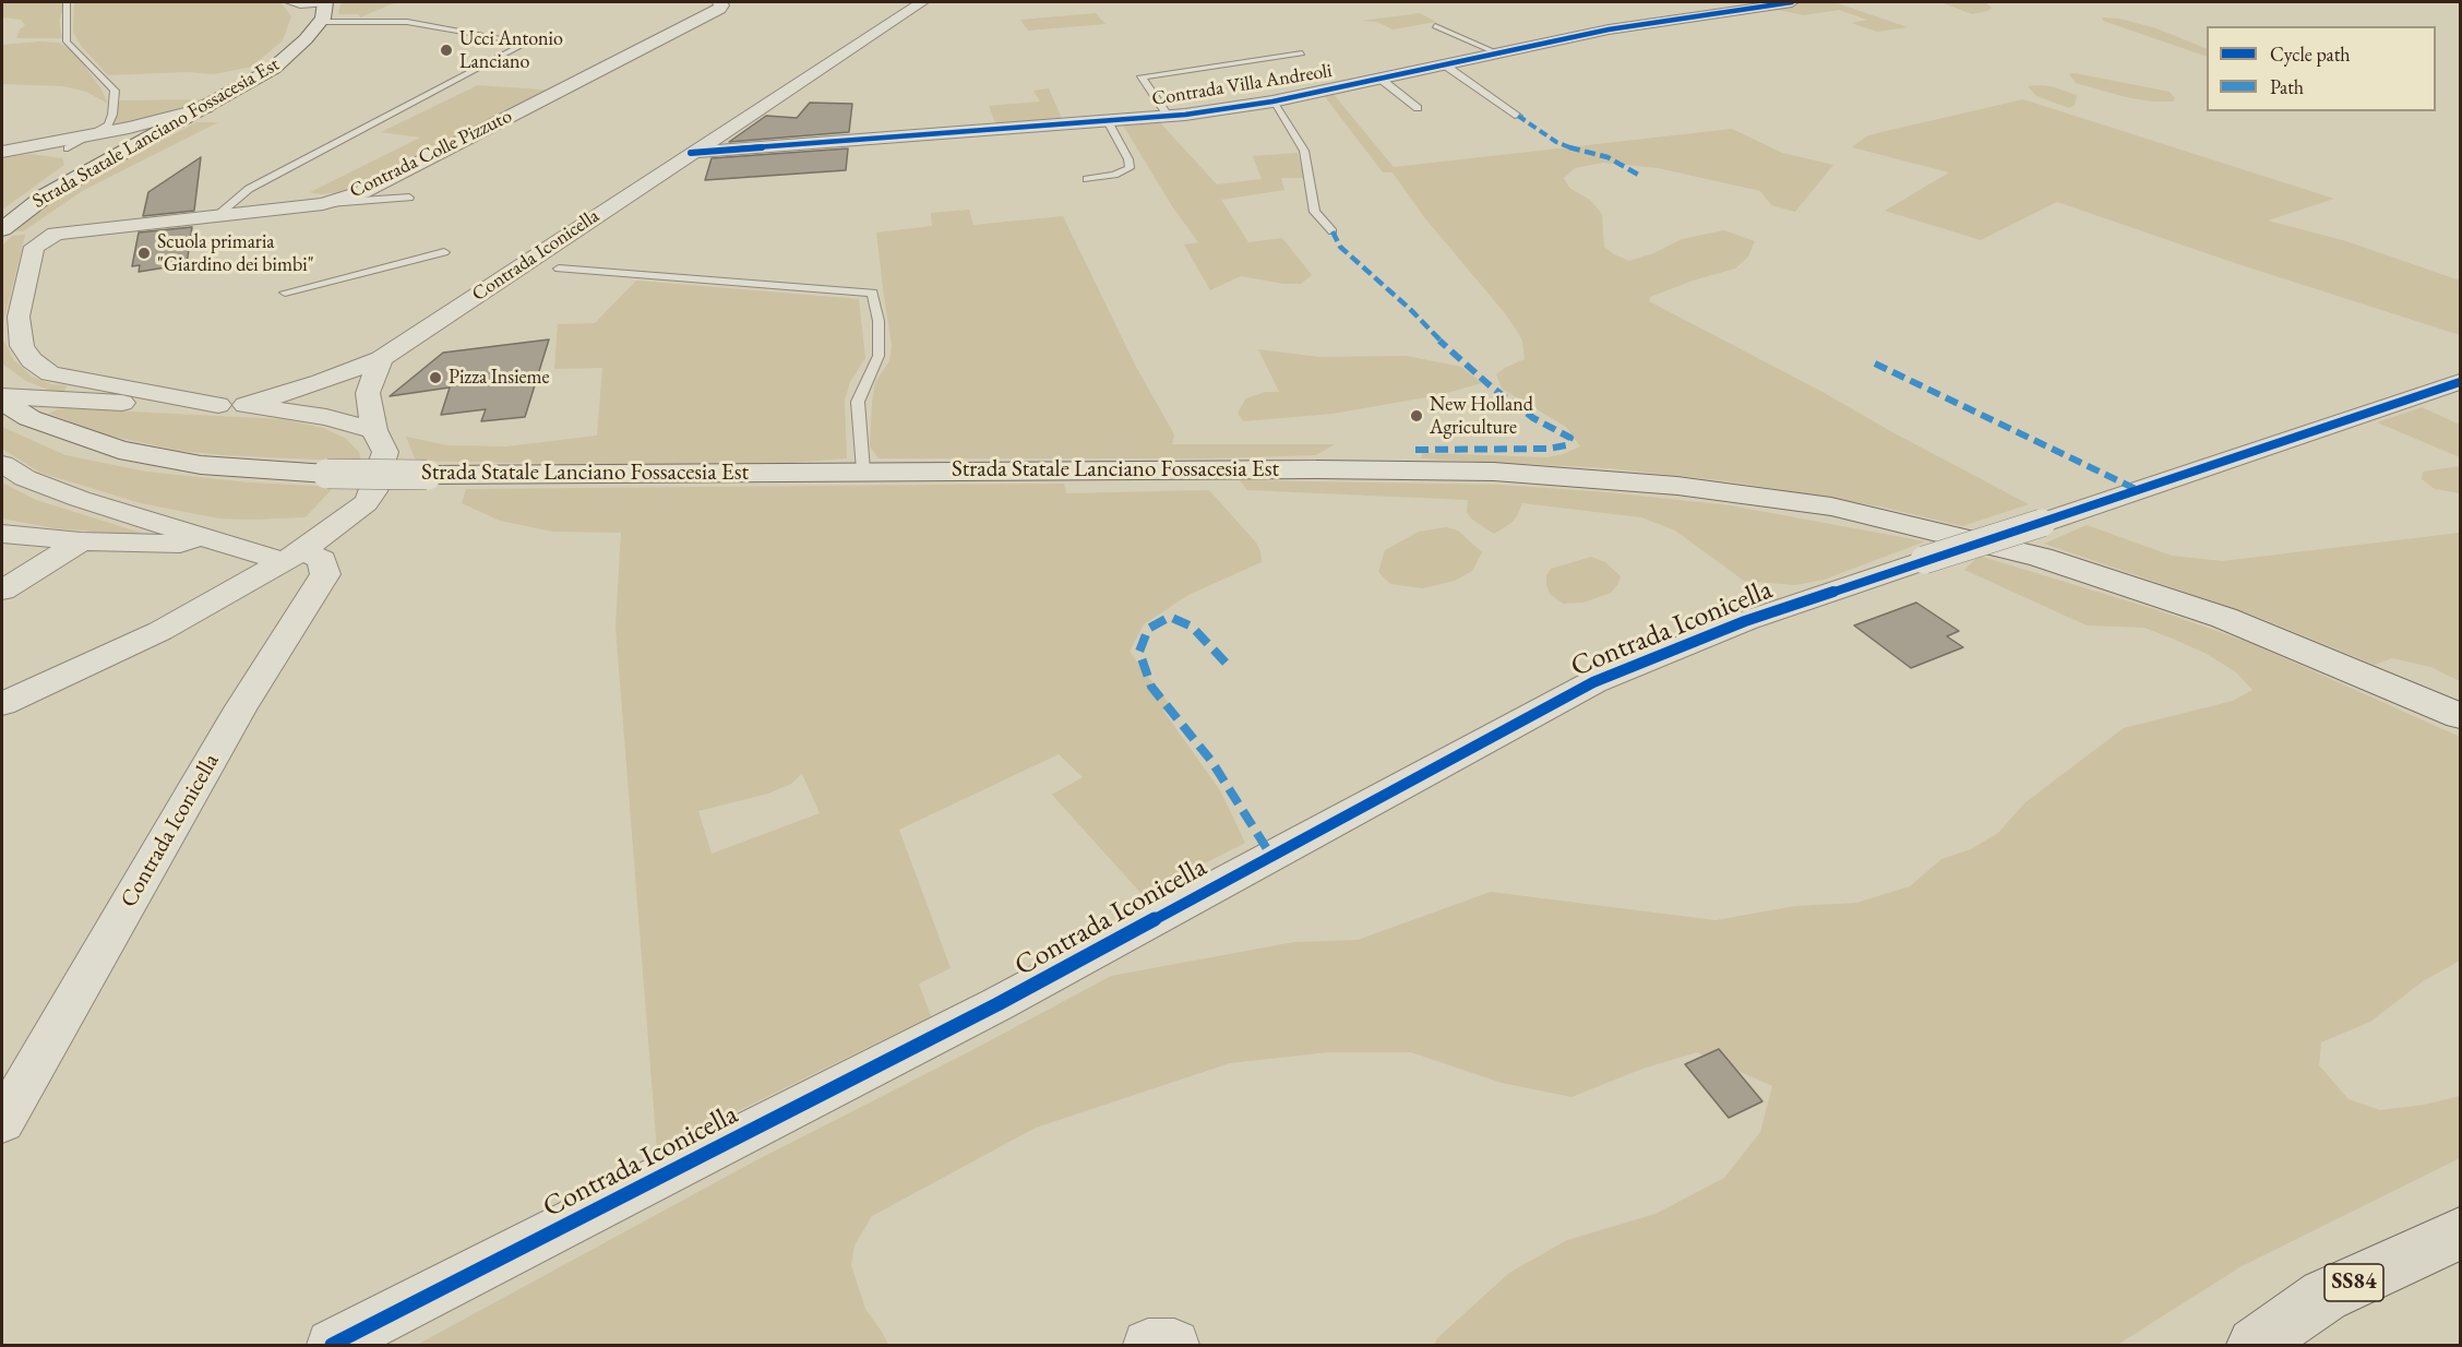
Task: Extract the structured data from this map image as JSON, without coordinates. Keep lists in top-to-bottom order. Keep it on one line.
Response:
{"streets":{"main road":["Strada Statale Lanciano Fossacesia Est","SS84"],"street":["Contrada Villa Andreoli","Contrada Colle Pizzuto","Contrada Iconicella"]},"crossings":[["Contrada Villa Andreoli","Contrada Iconicella"]],"places":["Ucci Antonio Lanciano","Scuola primaria \"Giardino dei bimbi\"","Pizza Insieme","New Holland Agriculture"],"legend":["Cycle path","Path"]}
